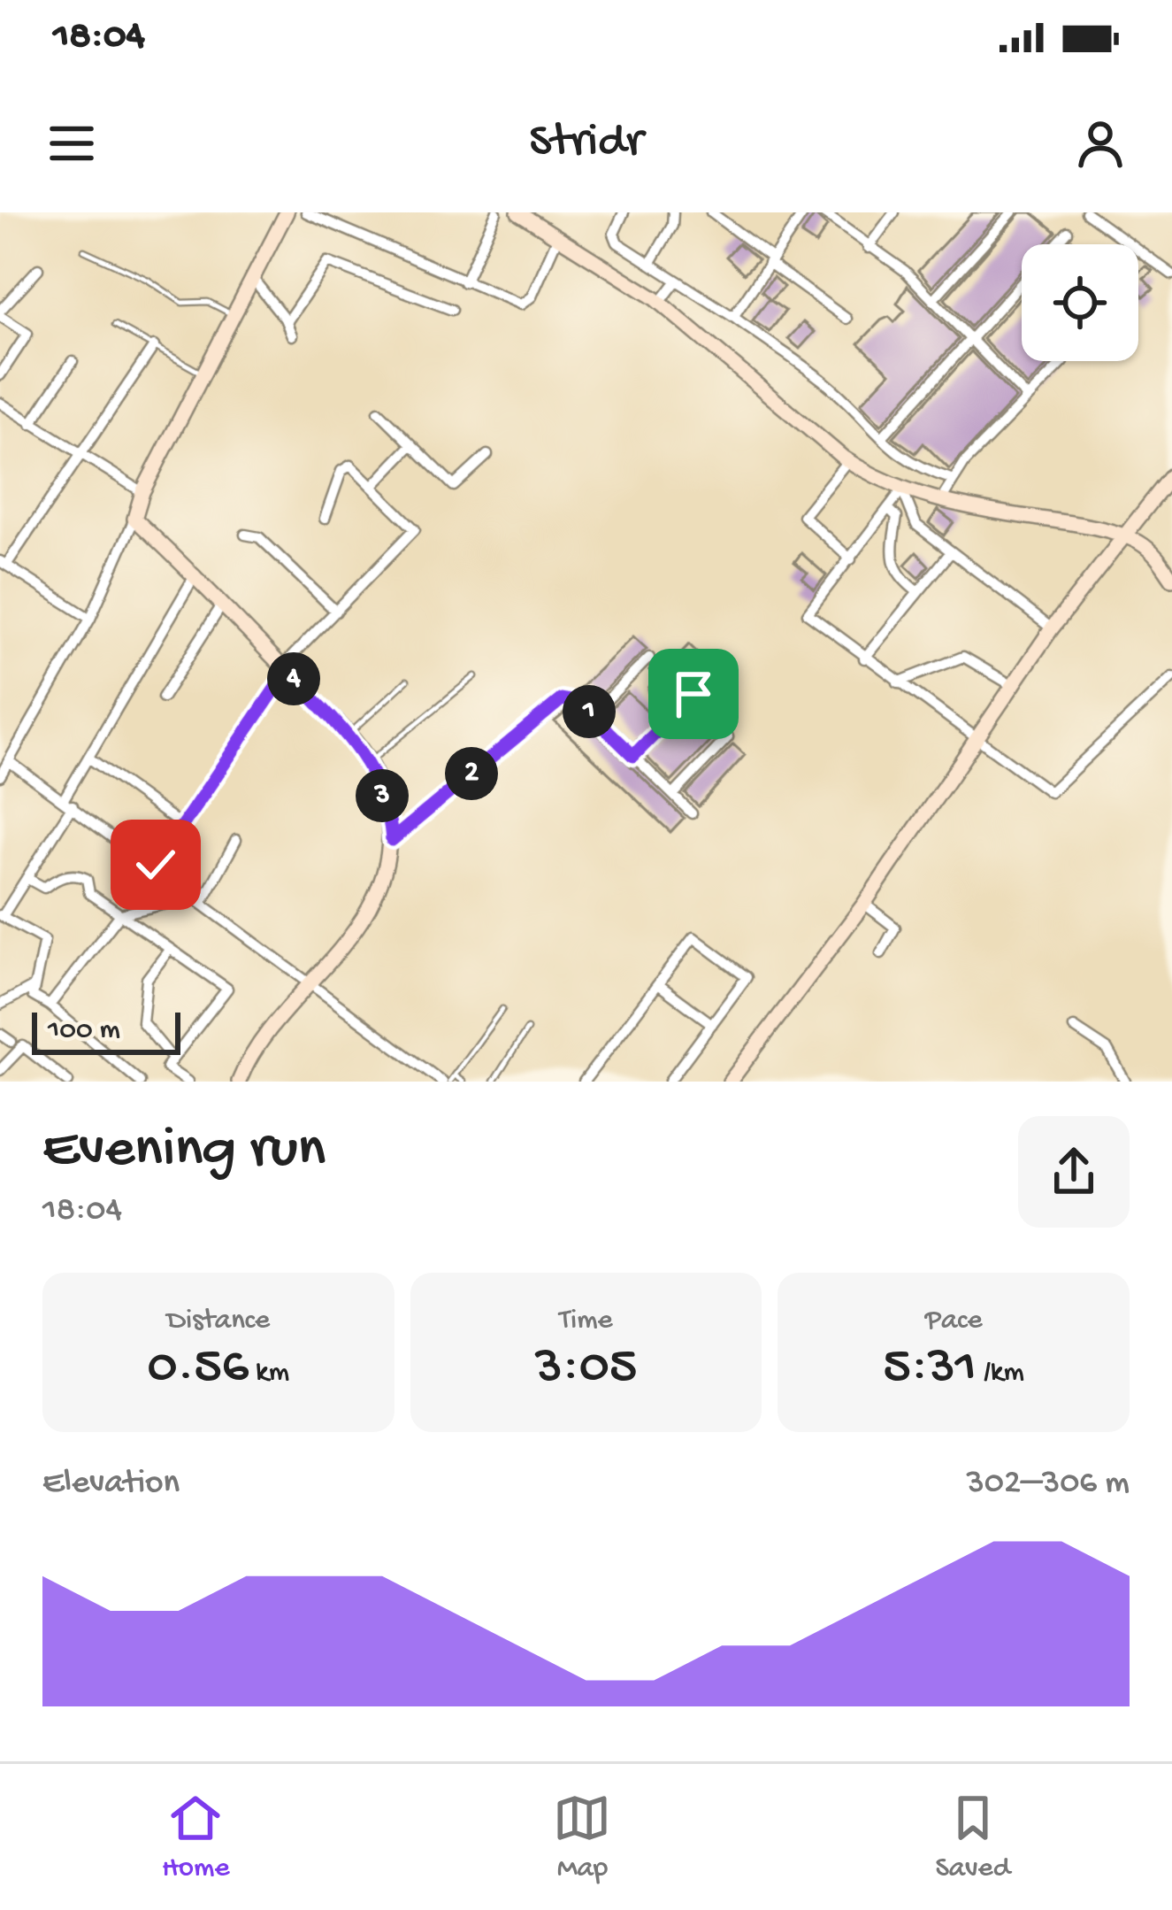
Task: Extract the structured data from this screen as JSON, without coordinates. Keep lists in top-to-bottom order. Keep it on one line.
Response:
{"scale_bar":"100 m","page":{"status":"18:04","header":"Stridr","pins":["4","1","2","3"],"scale":"100 m","heading":["Evening run","18:04"],"stats":[["Distance","0.56 km"],["Time","3:05"],["Pace","5:31 /km"]],"chart":["Elevation","302–306 m"],"tabs":["Home","Map","Saved"]}}
